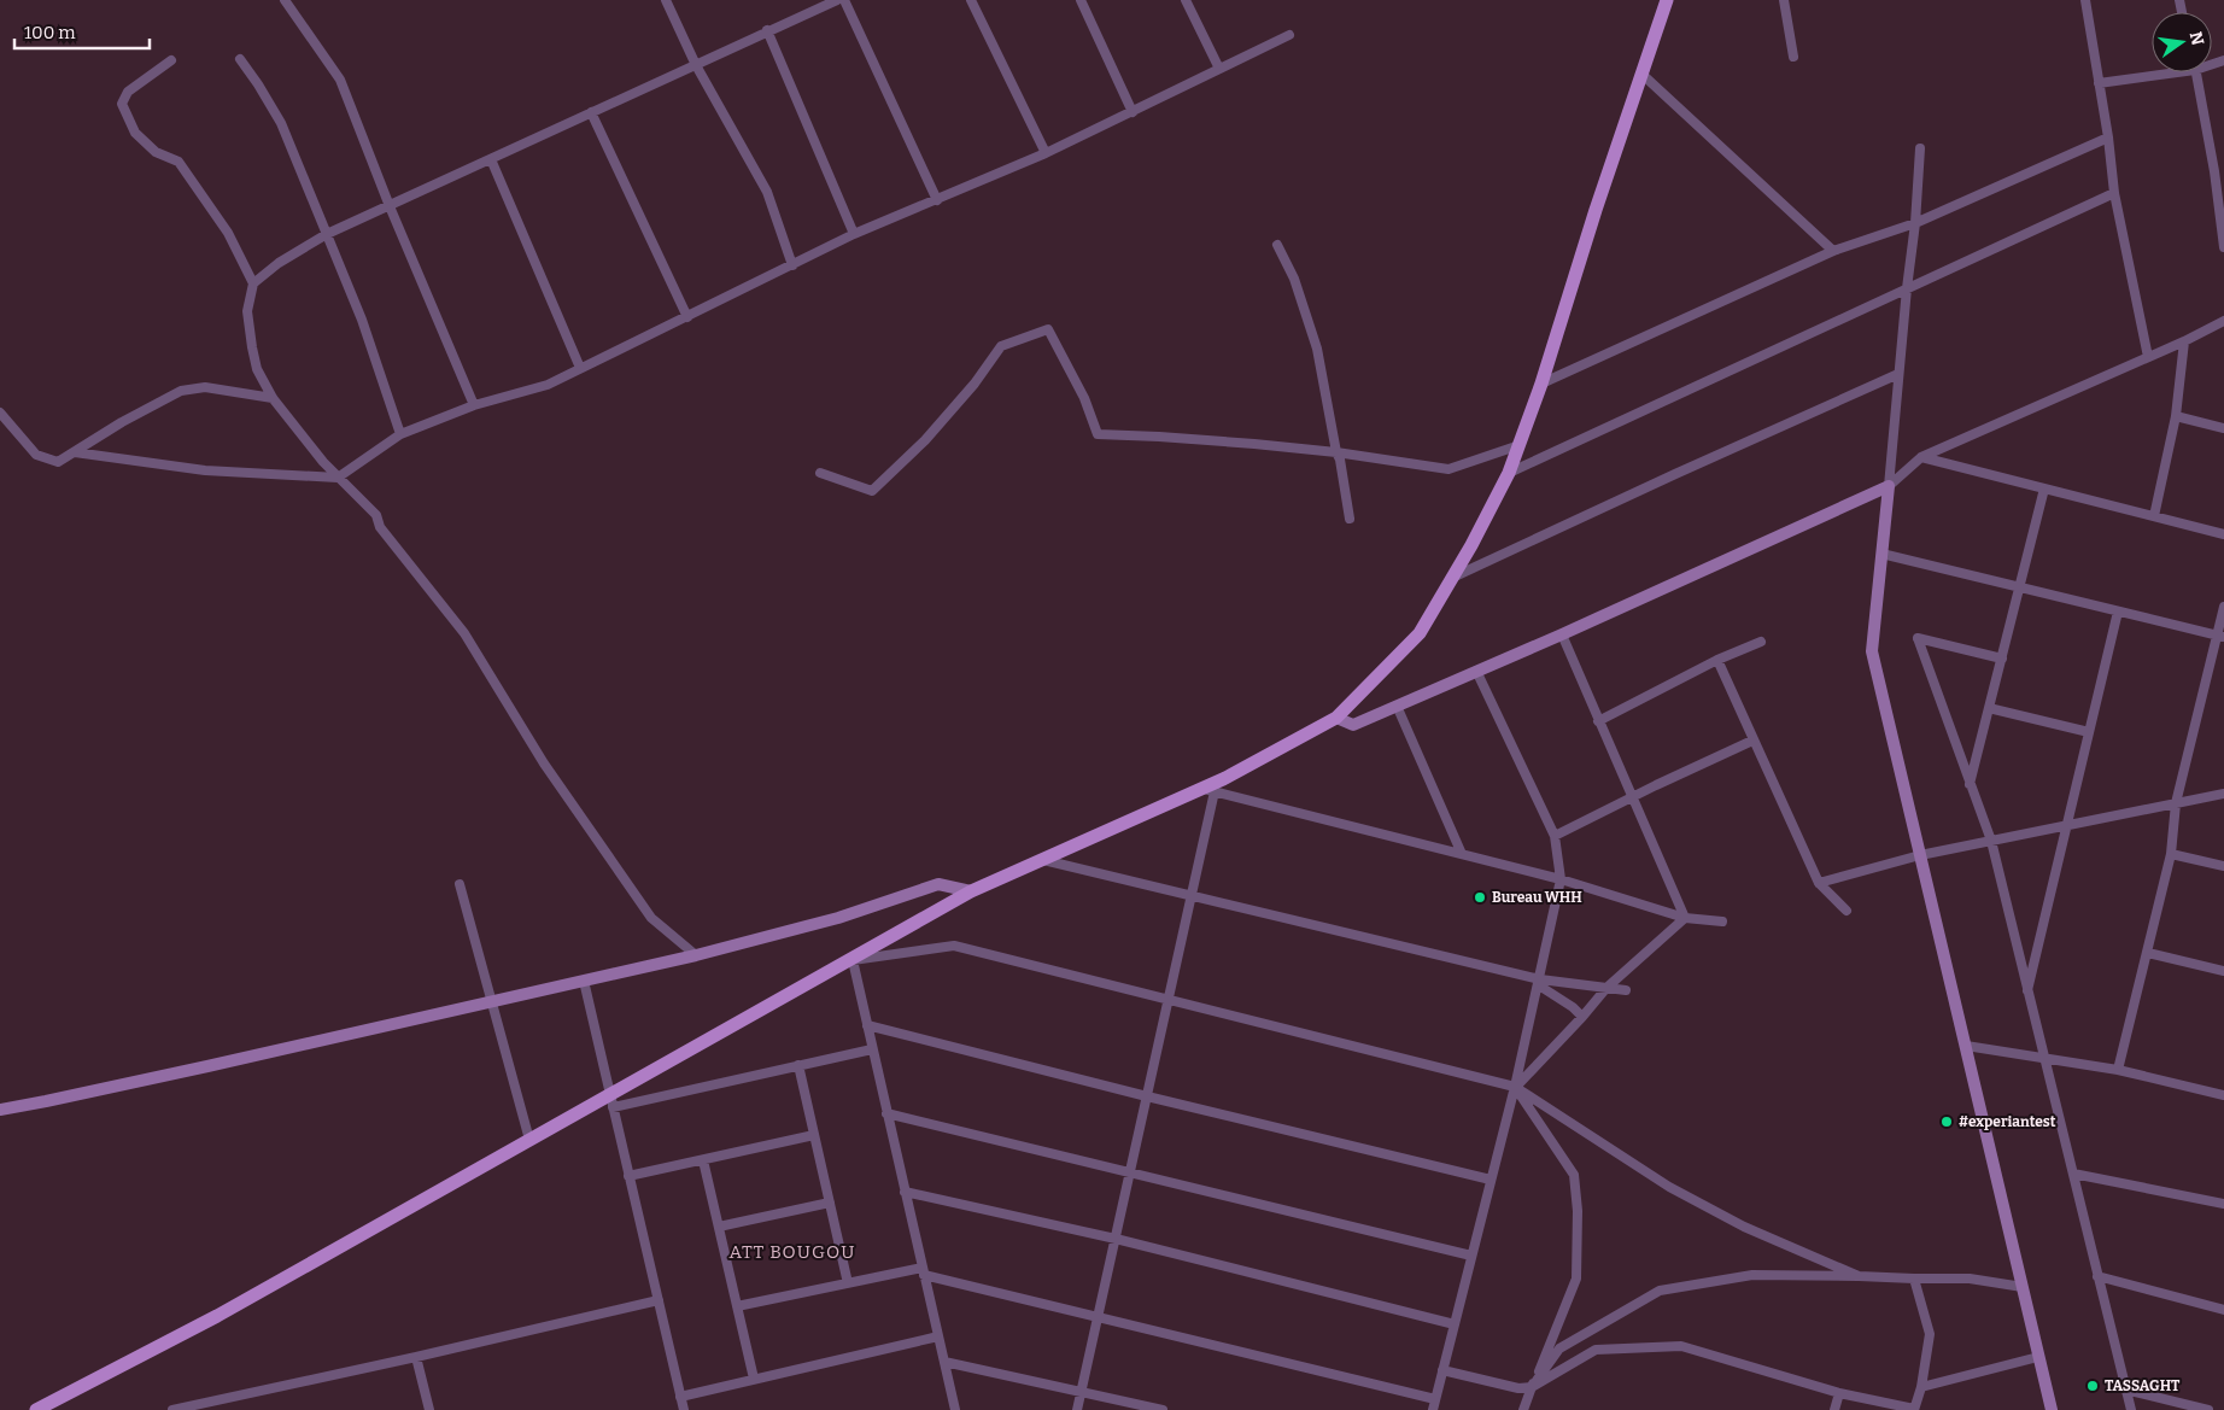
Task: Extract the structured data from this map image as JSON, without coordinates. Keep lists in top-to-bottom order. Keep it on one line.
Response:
{"districts":["ATT BOUGOU"],"places":["Bureau WHH","#experiantest","TASSAGHT"],"scale_bar":"100 m","north":"right"}
